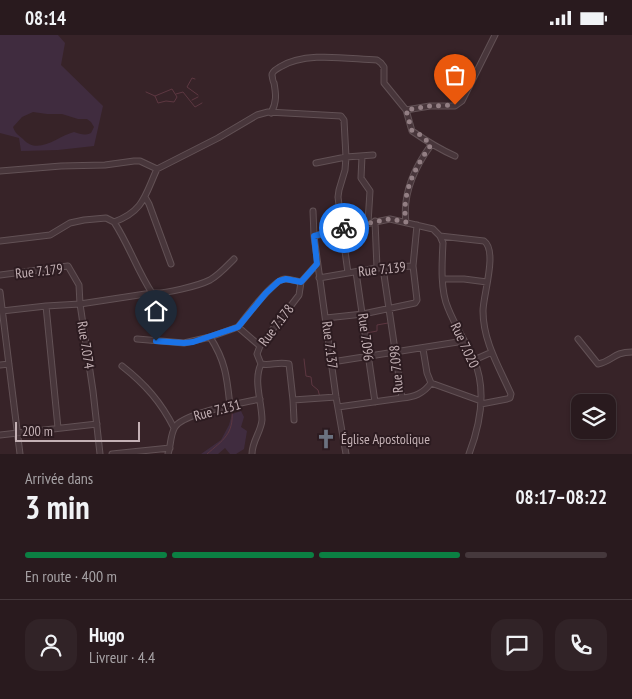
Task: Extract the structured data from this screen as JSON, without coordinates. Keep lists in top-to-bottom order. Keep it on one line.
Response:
{"streets":{"street":["Rue 7.139","Rue 7.179","Rue 7.178","Rue 7.096","Rue 7.074","Rue 7.137","Rue 7.020","Rue 7.098","Rue 7.131"]},"crossings":[["Rue 7.139","Rue 7.096"],["Rue 7.139","Rue 7.137"],["Rue 7.139","Rue 7.098"],["Rue 7.179","Rue 7.074"],["Rue 7.178","Rue 7.137"],["Rue 7.178","Rue 7.131"],["Rue 7.096","Rue 7.098"],["Rue 7.137","Rue 7.098"]],"places":{"church":["Église Apostolique"]},"scale_bar":"200 m","page":{"status":"08:14","scale":"200 m","heading":["3 min","Arrivée dans","08:17–08:22"],"panel":["Hugo","Livreur · 4.4"],"bar":"En route · 400 m"}}
